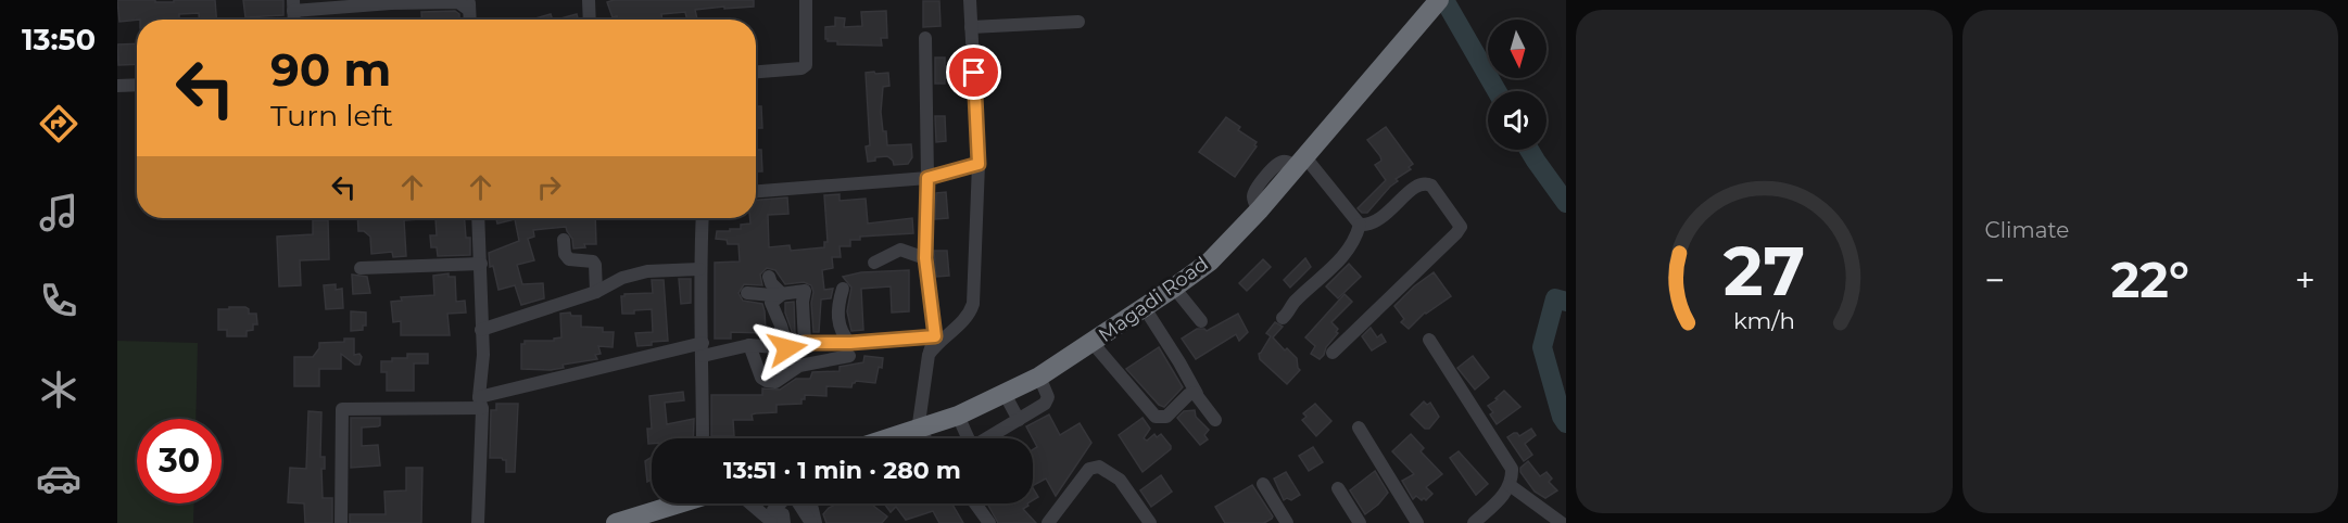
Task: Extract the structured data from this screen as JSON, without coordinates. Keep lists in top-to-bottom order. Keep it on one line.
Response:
{"streets":{"highway":["Magadi Road"]},"north":"bottom","page":{"tabs":"13:50","tile":"Climate","turn":["90 m","Turn left"],"heat":["−","22°","+"],"limit":"30","trip":"13:51 · 1 min · 280 m","gauge":["27","km/h"]}}
